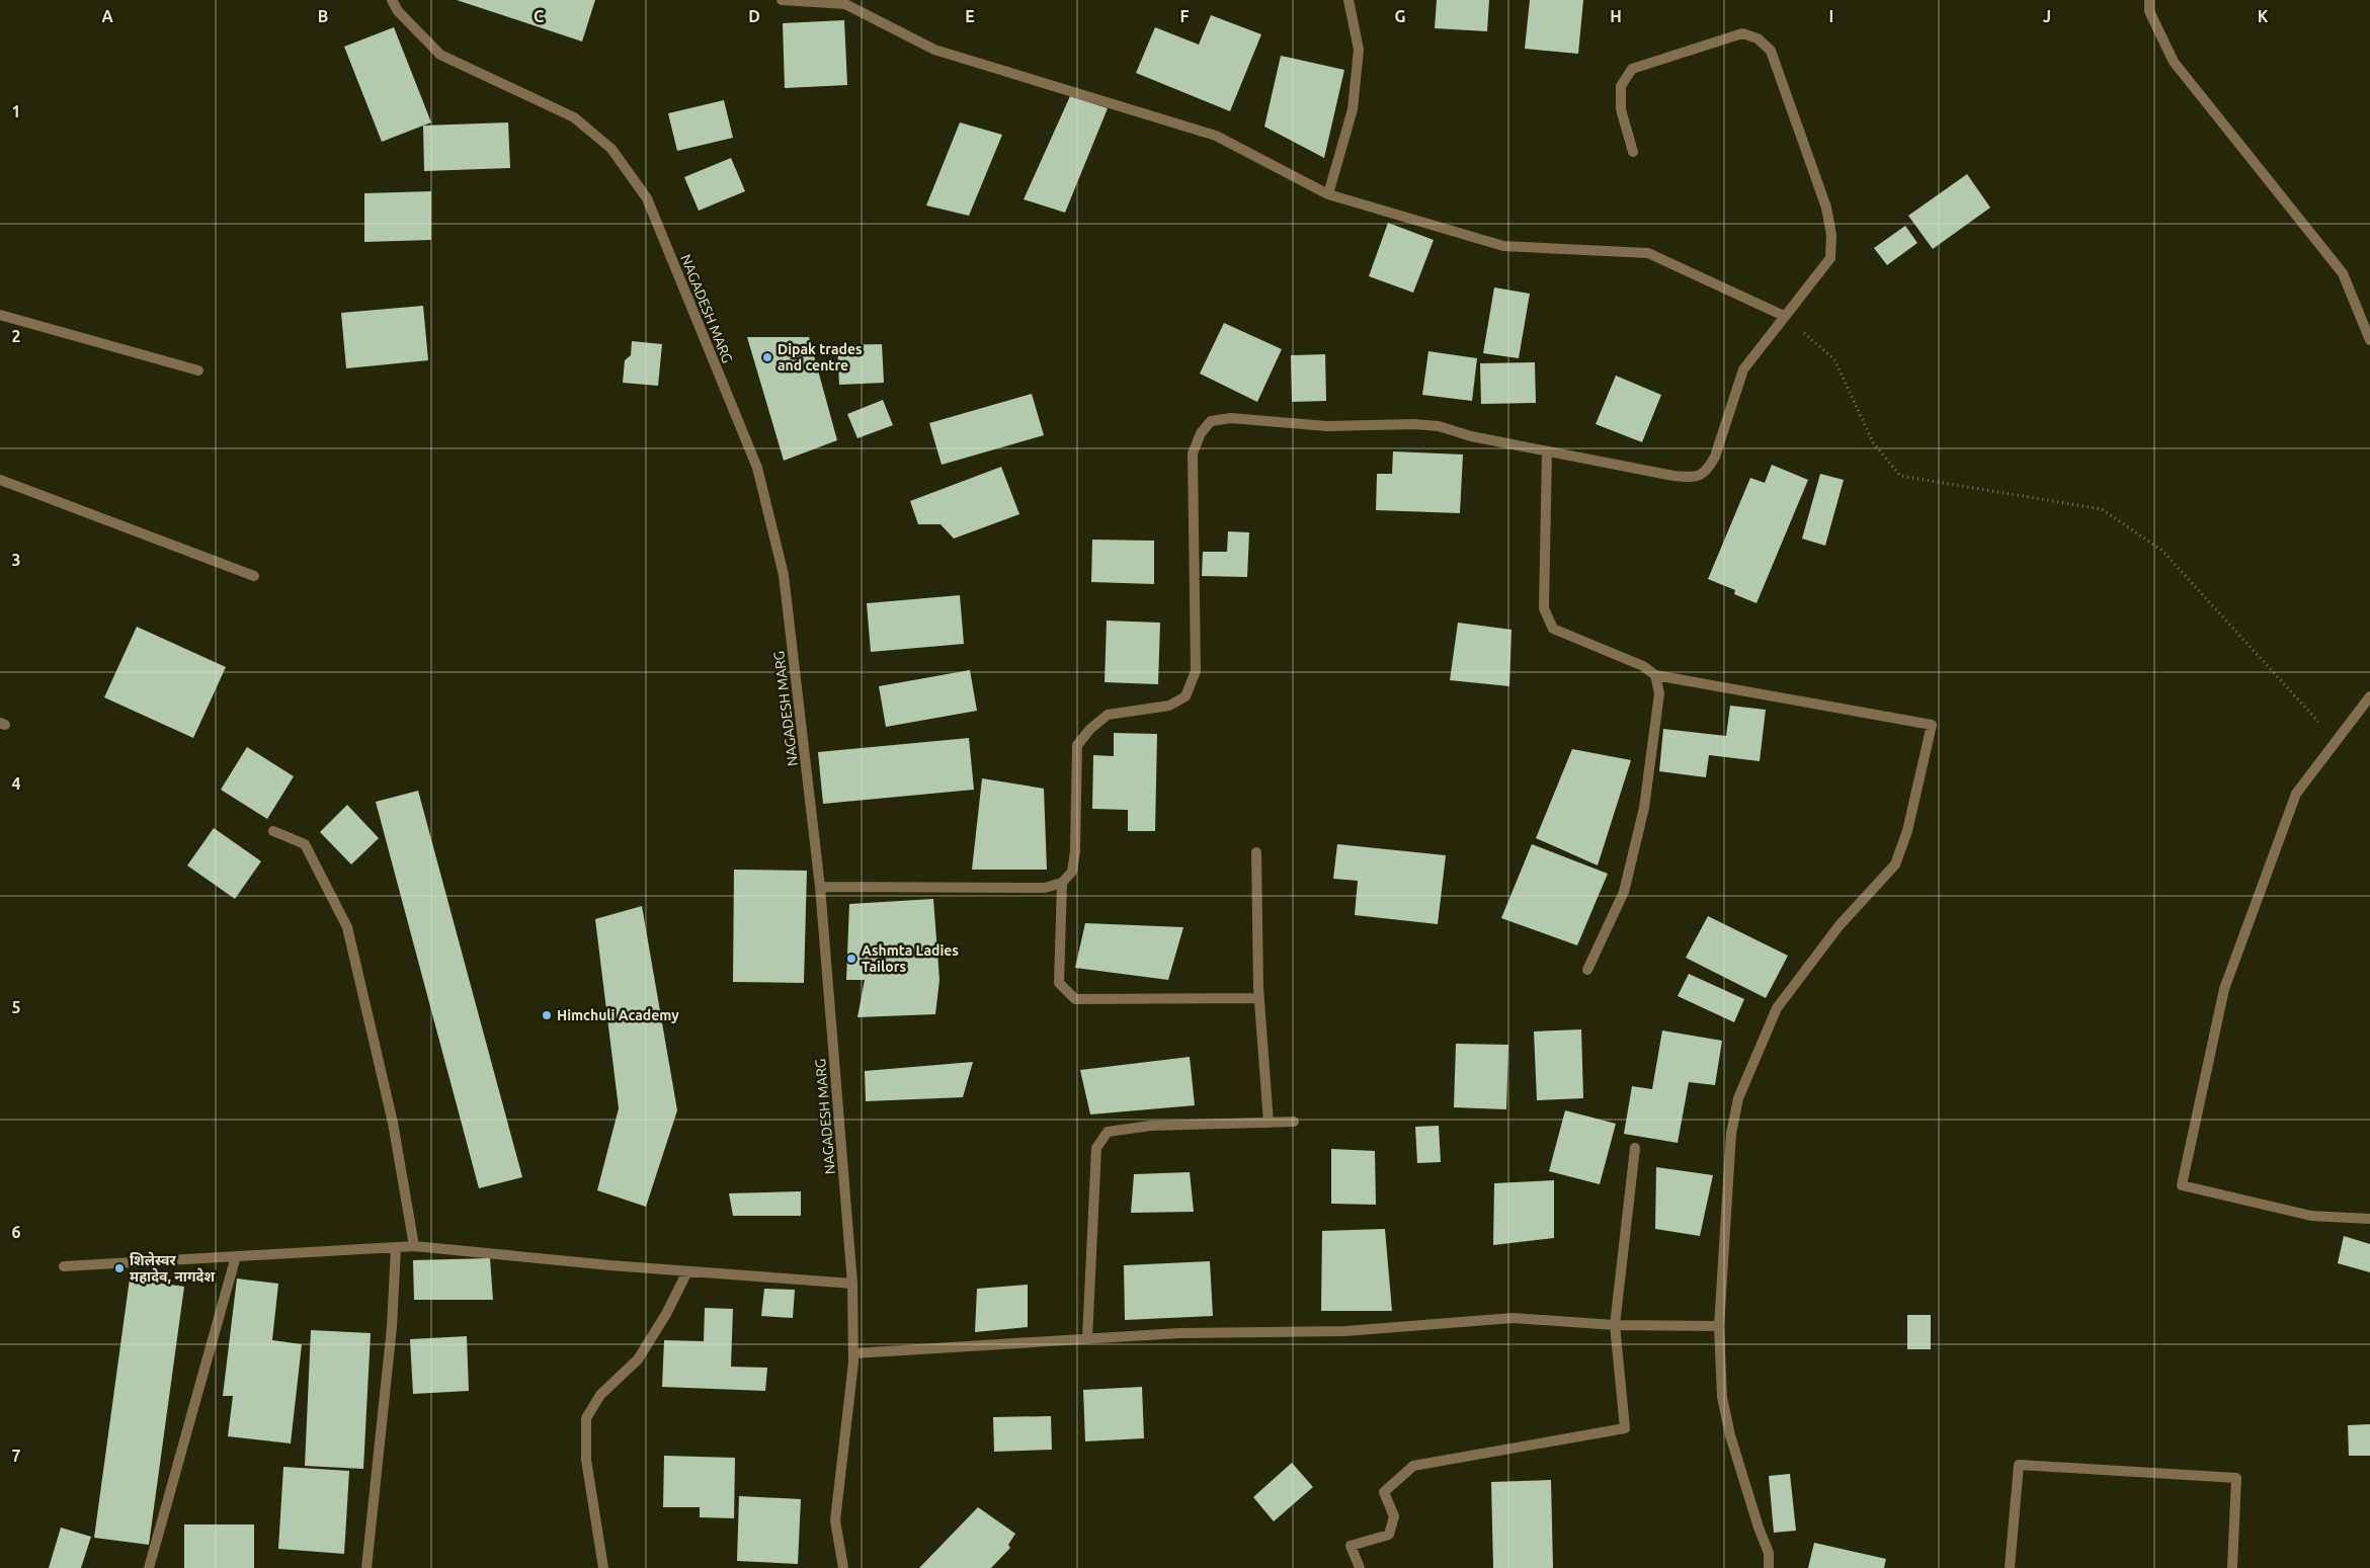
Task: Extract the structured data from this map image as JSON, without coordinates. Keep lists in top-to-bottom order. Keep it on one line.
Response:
{"streets":{"street":["NAGADESH MARG"]},"places":["Dipak trades and centre","Ashmta Ladies Tailors","Himchuli Academy","शिलेस्वर महादेव, नागदेश"],"grid":{"columns":["A","B","C","D","E","F","G","H","I","J","K"],"rows":["1","2","3","4","5","6","7"]}}
